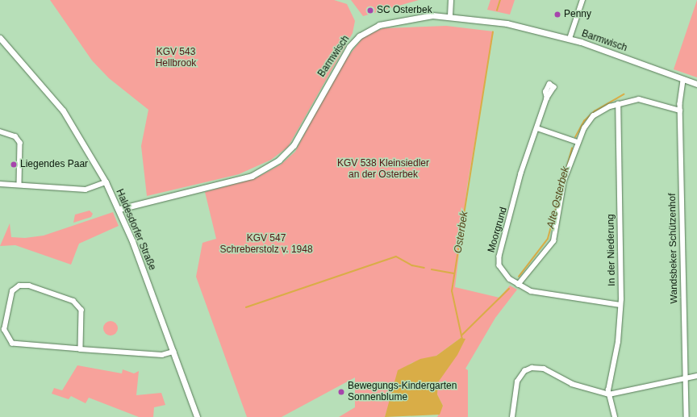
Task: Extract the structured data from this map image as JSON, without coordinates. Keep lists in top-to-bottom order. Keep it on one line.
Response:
{"streets":{"street":["Barmwisch","Haldesdorfer Straße","Moorgrund","Wandsbeker Schützenhof","In der Niederung"]},"crossings":[["Barmwisch","Haldesdorfer Straße"],["Barmwisch","Wandsbeker Schützenhof"],["Moorgrund","In der Niederung"]],"water":["Alte Osterbek","Osterbek"],"parks":["KGV 543 Hellbrook","KGV 538 Kleinsiedler an der Osterbek","KGV 547 Schreberstolz v. 1948"],"places":["SC Osterbek","Penny","Liegendes Paar","Bewegungs-Kindergarten Sonnenblume"]}
